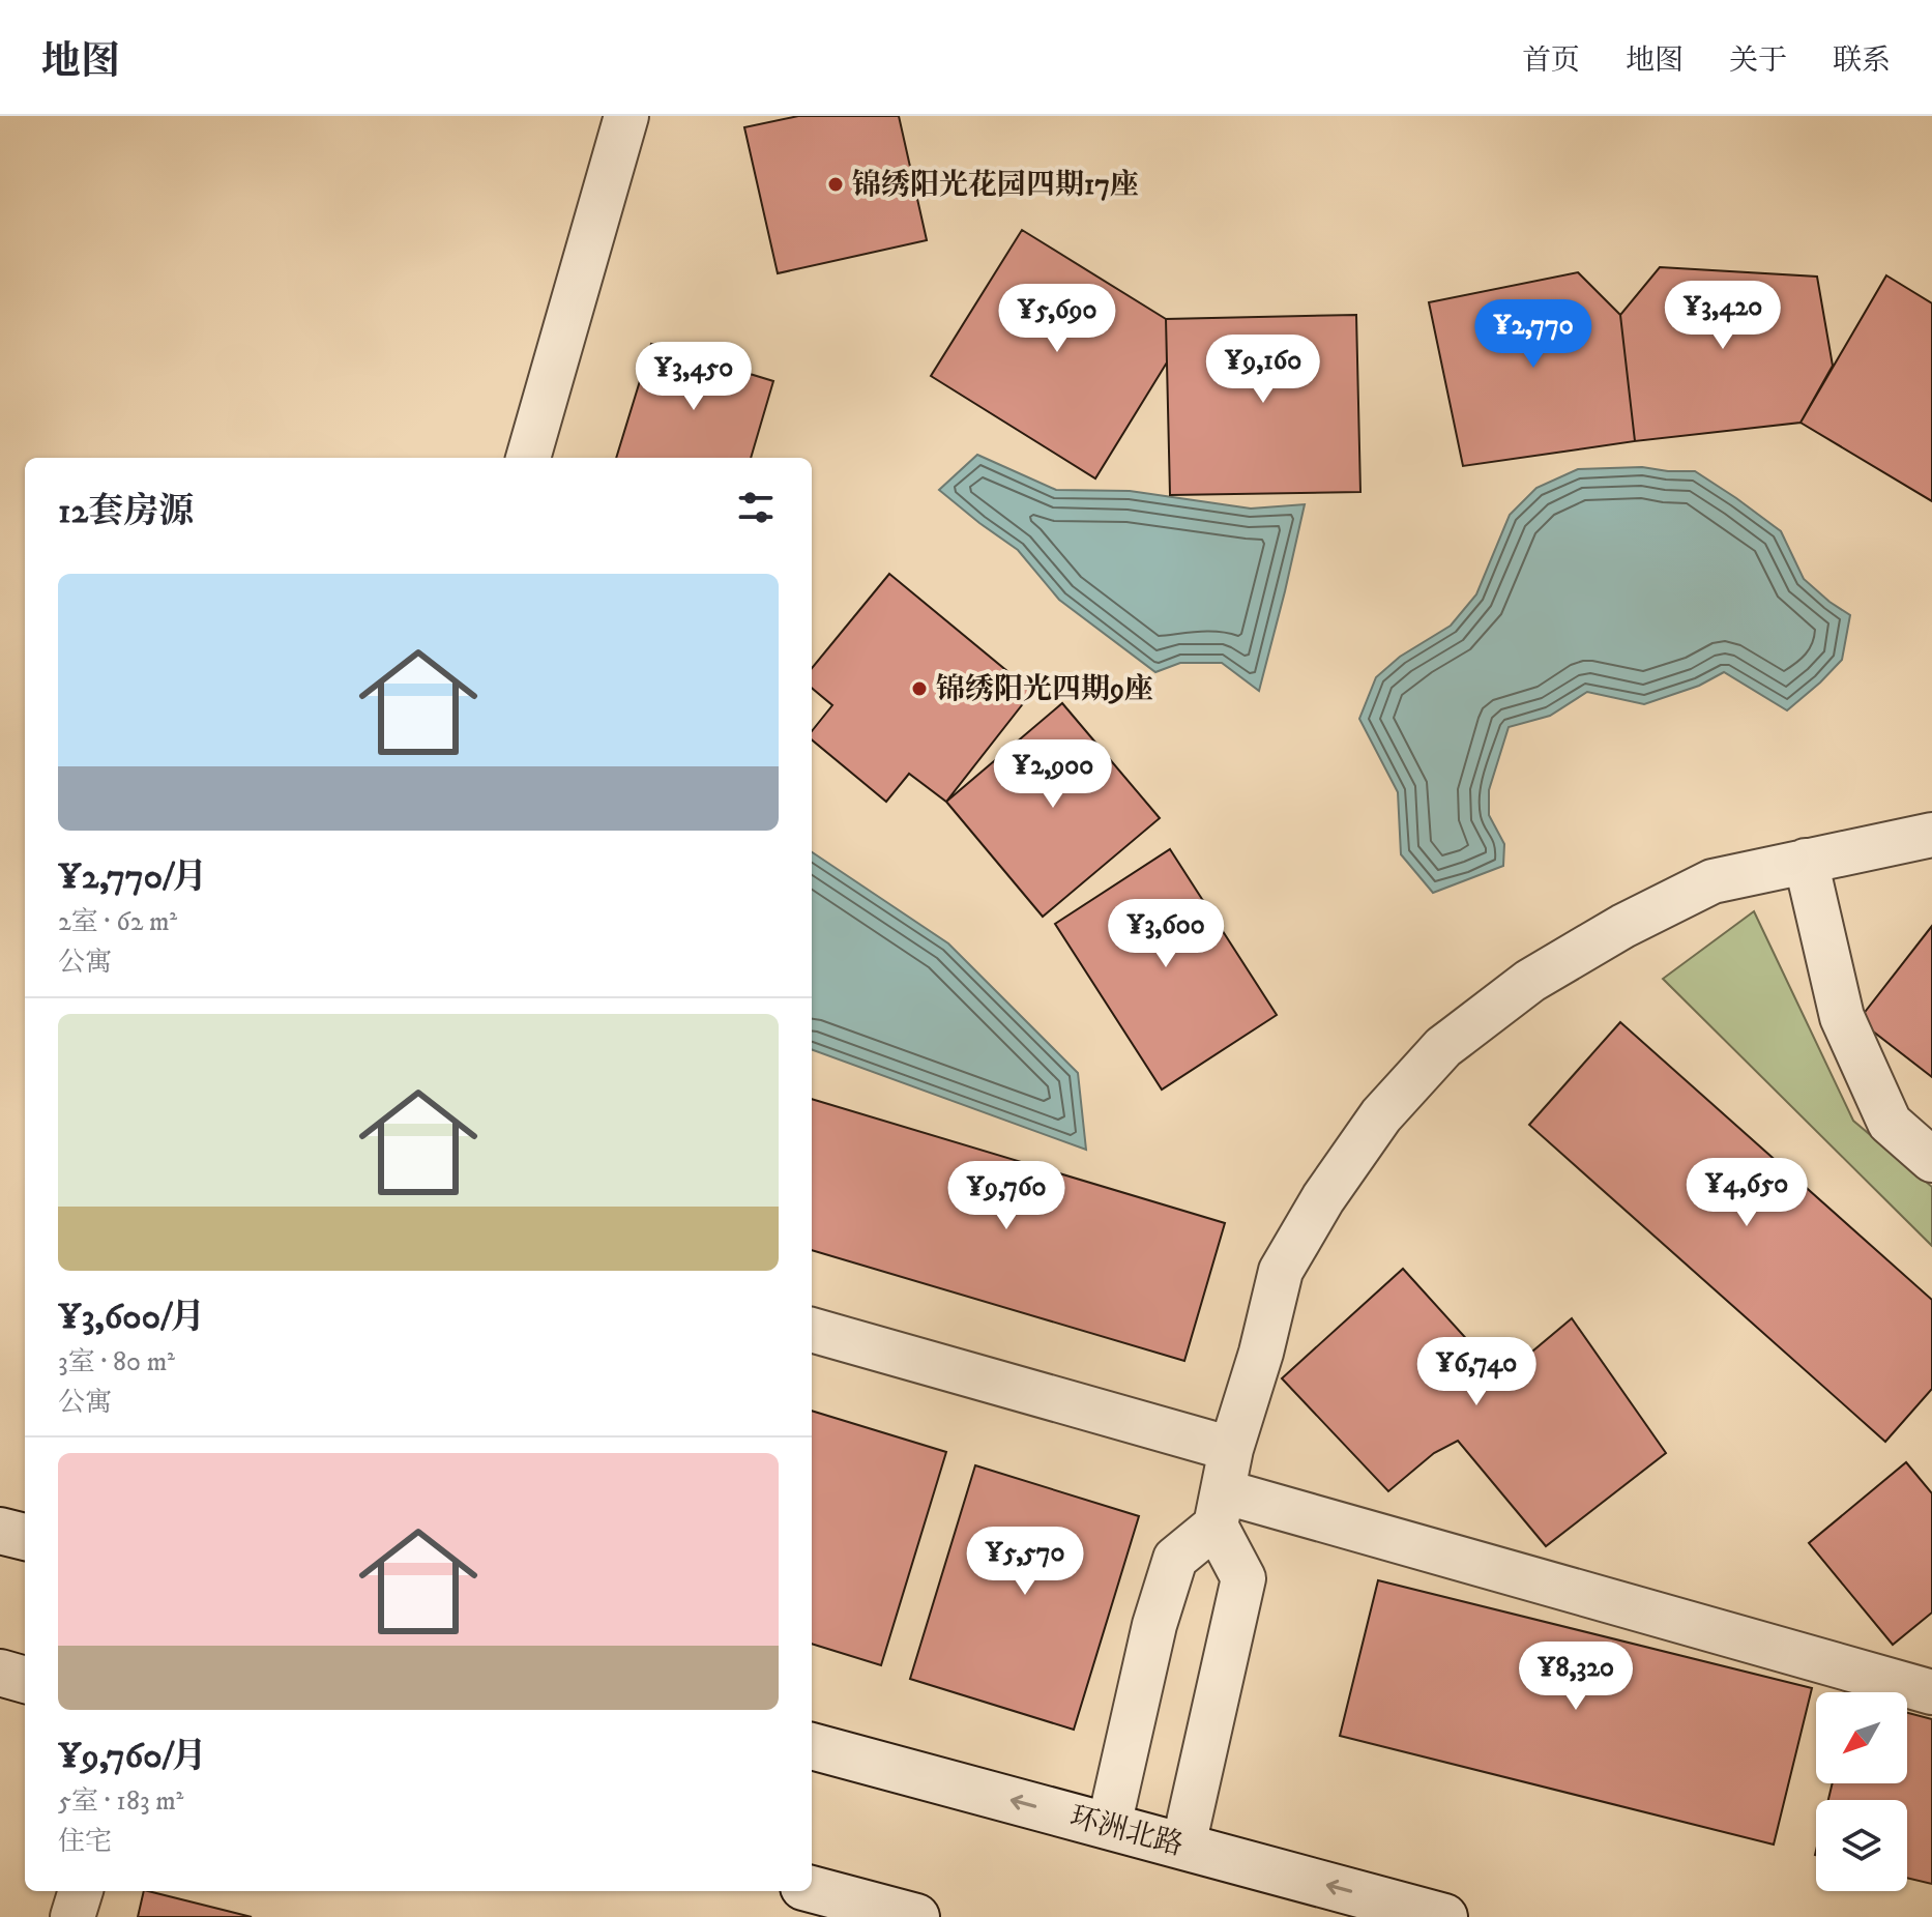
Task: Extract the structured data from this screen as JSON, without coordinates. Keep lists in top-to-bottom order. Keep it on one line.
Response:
{"streets":{"main road":["环洲北路"]},"one_way":["环洲北路"],"places":["锦绣阳光花园四期17座","锦绣阳光四期9座"],"north":"bottom left","page":{"header":"地图","nav":["首页","地图","关于","联系"],"price":["¥3,420","¥5,690","¥2,770","¥9,160","¥3,450","¥2,900","¥3,600","¥4,650","¥9,760","¥6,740","¥5,570","¥8,320"],"heading":"12套房源","list":[{"name":"¥2,770/月","note":"2室 · 62 m² · 公寓"},{"name":"¥3,600/月","note":"3室 · 80 m² · 公寓"},{"name":"¥9,760/月","note":"5室 · 183 m² · 住宅"}]}}
